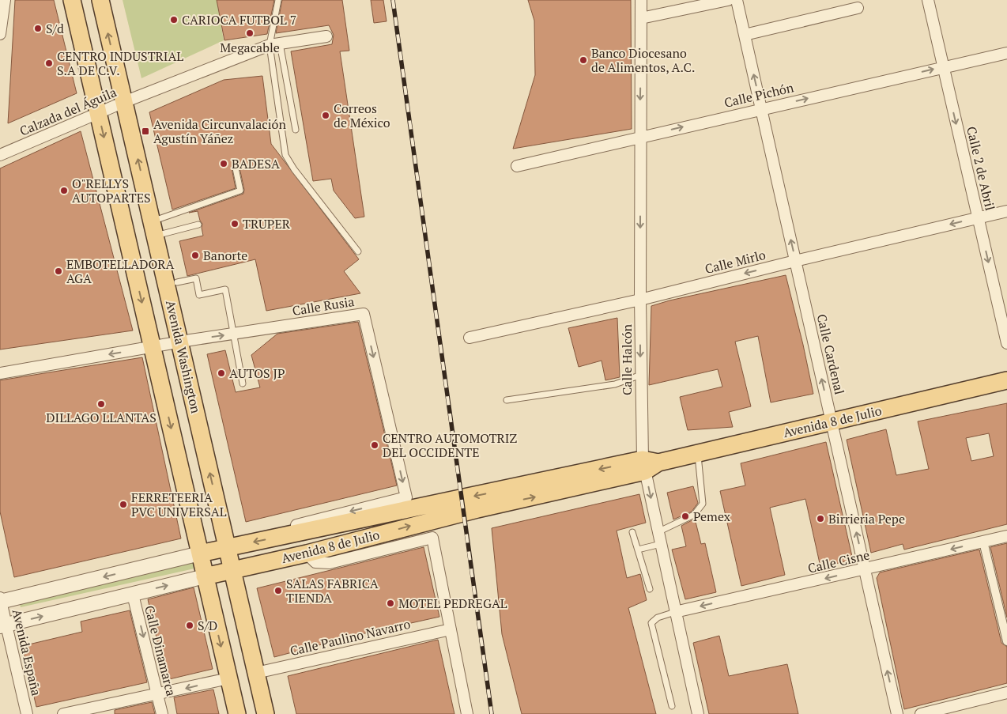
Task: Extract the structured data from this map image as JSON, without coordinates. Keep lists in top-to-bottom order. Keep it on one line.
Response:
{"streets":{"main road":["Avenida Washington","Avenida 8 de Julio"],"street":["Calle Pichón","Calzada del Águila","Calle 2 de Abril","Calle Mirlo","Calle Rusia","Calle Cardenal","Calle Halcón","Calle Cisne","Calle Paulino Navarro","Calle Dinamarca","Avenida España"]},"crossings":[["Calle Pichón","Calle 2 de Abril"],["Calle Pichón","Calle Cardenal"],["Calle Pichón","Calle Halcón"],["Calzada del Águila","Avenida Washington"],["Calle 2 de Abril","Calle Mirlo"],["Calle Mirlo","Calle Cardenal"],["Calle Mirlo","Calle Halcón"],["Calle Rusia","Avenida Washington"],["Calle Rusia","Avenida 8 de Julio"],["Calle Cardenal","Avenida 8 de Julio"],["Calle Cardenal","Calle Cisne"],["Avenida Washington","Avenida 8 de Julio"],["Avenida Washington","Calle Paulino Navarro"],["Calle Halcón","Avenida 8 de Julio"],["Calle Halcón","Calle Cisne"],["Avenida 8 de Julio","Calle Dinamarca"],["Avenida 8 de Julio","Avenida España"]],"one_way":["Calle 2 de Abril","Calle Mirlo","Calle Cardenal","Calle Halcón","Calle Cisne","Calle Dinamarca"],"places":{"other":["CARIOCA FUTBOL 7","S/d","Megacable","Banco Diocesano de Alimentos, A.C.","CENTRO INDUSTRIAL S.A DE C.V.","Correos de México","BADESA","O\"RELLYS AUTOPARTES","TRUPER","Banorte","EMBOTELLADORA AGA","AUTOS JP","DILLAGO LLANTAS","CENTRO AUTOMOTRIZ DEL OCCIDENTE","FERRETEERIA PVC UNIVERSAL","Pemex","Birrieria Pepe","SALAS FABRICA TIENDA","MOTEL PEDREGAL","S/D"],"transit":["Avenida Circunvalación Agustín Yáñez"]}}
